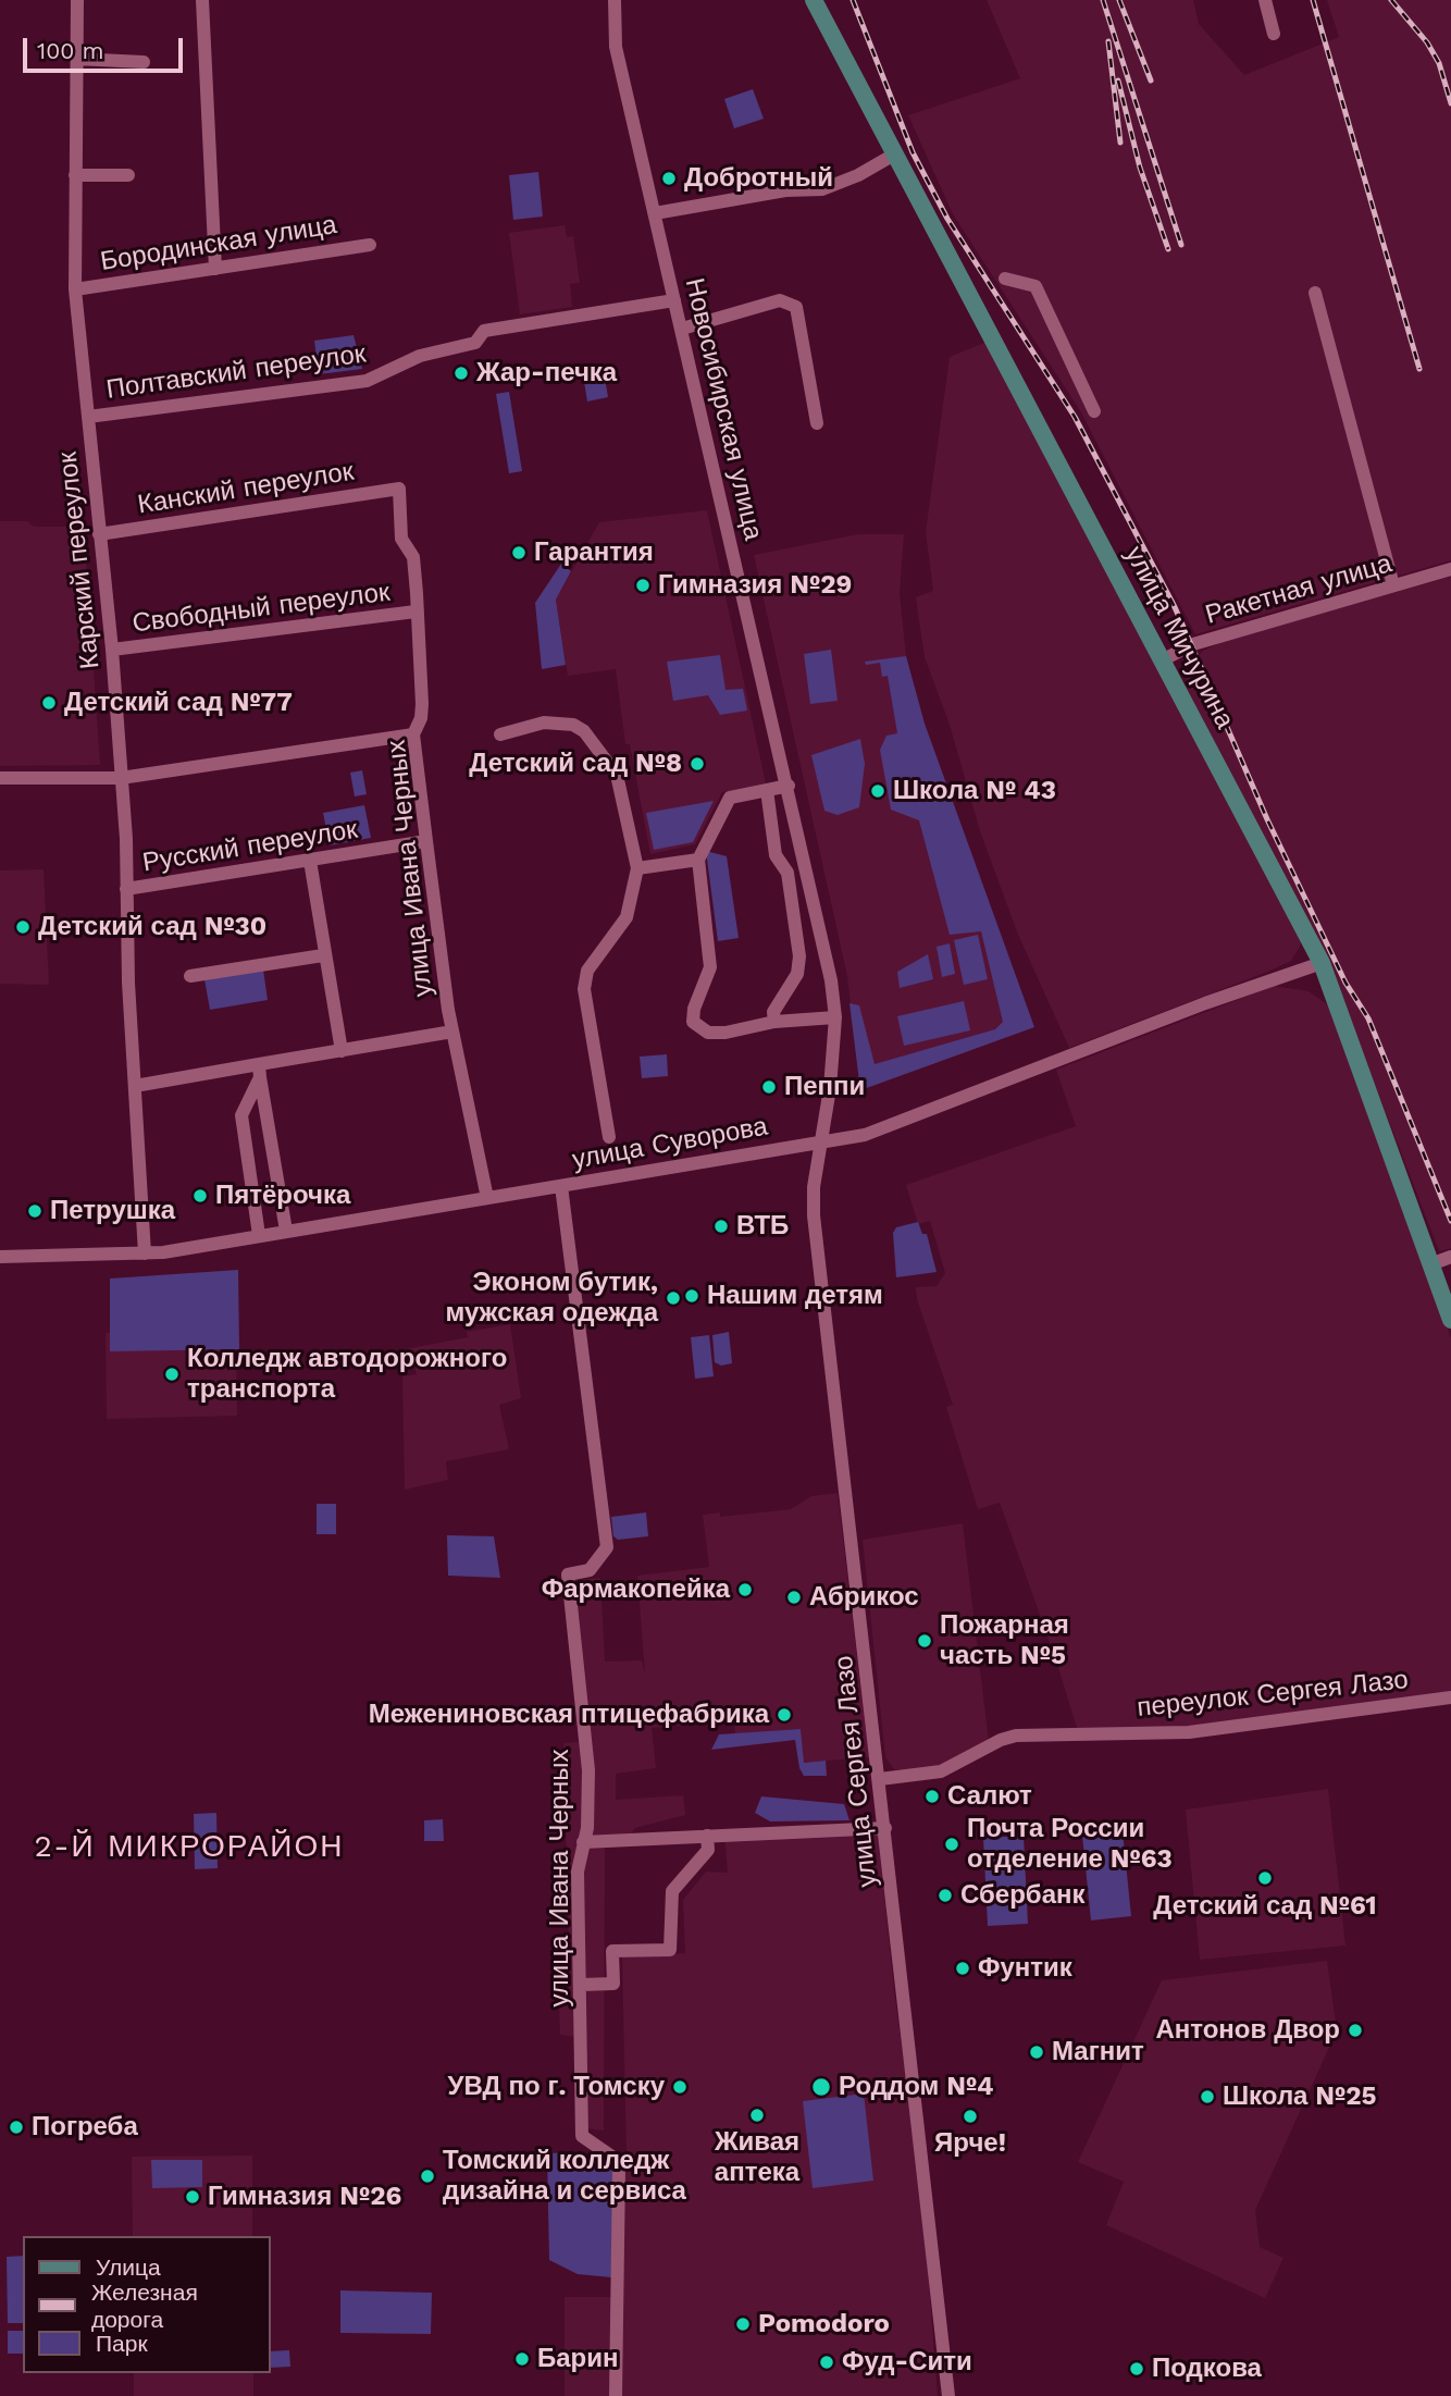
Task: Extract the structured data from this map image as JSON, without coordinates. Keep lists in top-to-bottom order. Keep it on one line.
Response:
{"streets":{"main road":["улица Мичурина"],"street":["Бородинская улица","Полтавский переулок","Новосибирская улица","Канский переулок","Карский переулок","Ракетная улица","Свободный переулок","Русский переулок","улица Ивана Черных","улица Суворова","переулок Сергея Лазо","улица Сергея Лазо"]},"crossings":[["Бородинская улица","Карский переулок"],["Полтавский переулок","Новосибирская улица"],["Полтавский переулок","Карский переулок"],["Новосибирская улица","улица Суворова"],["Новосибирская улица","улица Сергея Лазо"],["Канский переулок","Карский переулок"],["Канский переулок","улица Ивана Черных"],["Карский переулок","Свободный переулок"],["Карский переулок","Русский переулок"],["Карский переулок","улица Суворова"],["Ракетная улица","улица Мичурина"],["Свободный переулок","улица Ивана Черных"],["улица Мичурина","улица Суворова"],["Русский переулок","улица Ивана Черных"],["улица Ивана Черных","улица Суворова"],["улица Суворова","улица Сергея Лазо"],["переулок Сергея Лазо","улица Сергея Лазо"]],"districts":["2-Й МИКРОРАЙОН"],"places":["Добротный","Жар-печка","Гарантия","Гимназия №29","Детский сад №77","Детский сад №8","Школа № 43","Детский сад №30","Пеппи","Пятёрочка","Петрушка","ВТБ","Нашим детям","Эконом бутик, мужская одежда","Колледж автодорожного транспорта","Фармакопейка","Абрикос","Пожарная часть №5","Межениновская птицефабрика","Салют","Почта России отделение №63","Детский сад №61","Сбербанк","Фунтик","Антонов Двор","Магнит","УВД по г. Томску","Роддом №4","Школа №25","Живая аптека","Ярче!","Погреба","Томский колледж дизайна и сервиса","Гимназия №26","Pomodoro","Барин","Фуд-Сити","Подкова"],"legend":["Улица","Железная дорога","Парк"],"scale_bar":"100 m"}
